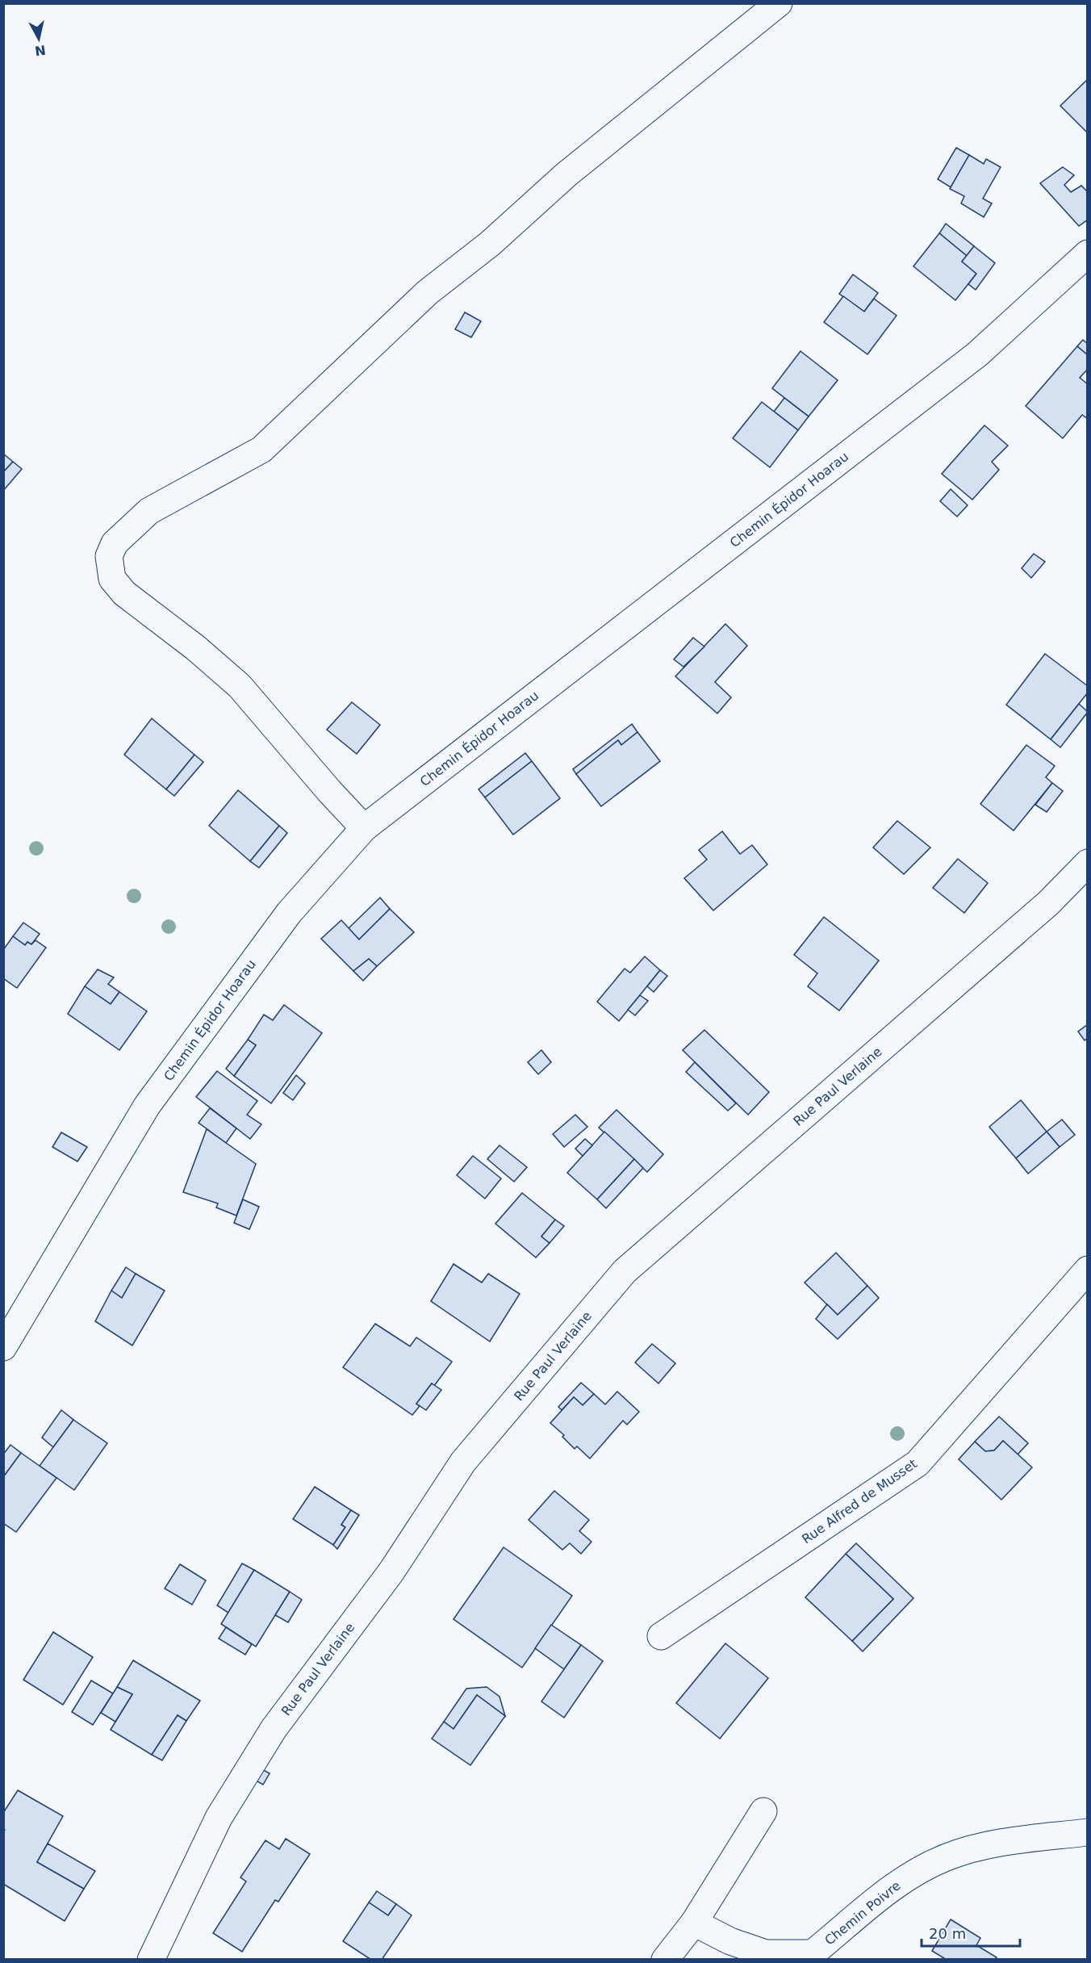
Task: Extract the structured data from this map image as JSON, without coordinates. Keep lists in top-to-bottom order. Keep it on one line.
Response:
{"streets":{"street":["Chemin Épidor Hoarau","Rue Paul Verlaine","Rue Alfred de Musset","Chemin Poivre"]},"scale_bar":"20 m","north":"bottom"}
